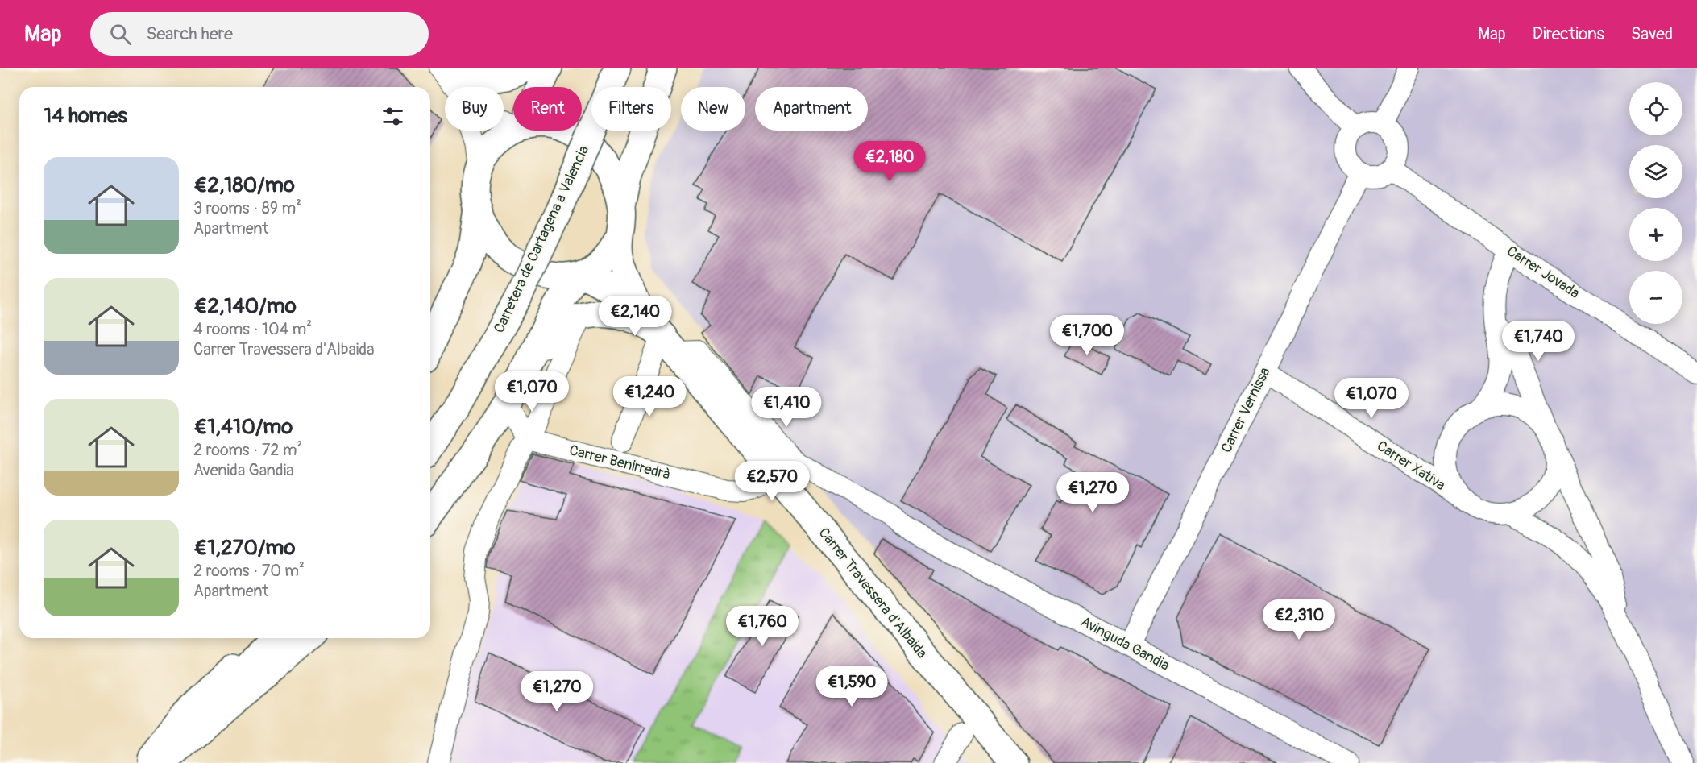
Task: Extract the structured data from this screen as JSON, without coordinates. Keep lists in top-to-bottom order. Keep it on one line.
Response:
{"streets":{"main road":["Carretera de Cartagena a Valencia","Carrer Travessera d'Albaida"],"street":["Carrer Jovada","Carrer Vernissa","Carrer Benirredrà","Carrer Xativa","Avinguda Gandia"]},"crossings":[["Carrer Jovada","Carrer Vernissa"],["Carrer Vernissa","Carrer Xativa"],["Carrer Vernissa","Avinguda Gandia"],["Carrer Travessera d'Albaida","Avinguda Gandia"]],"page":{"header":"Map","search":"Search here","nav":["Map","Directions","Saved"],"map_buttons":["+","−"],"chip":["Buy","Rent","Filters","New","Apartment"],"heading":"14 homes","price":["€2,180","€2,140","€1,700","€1,740","€1,070","€1,240","€1,070","€1,410","€2,570","€1,270","€2,310","€1,760","€1,590","€1,270"],"list":[{"name":"€2,180/mo","note":"3 rooms · 89 m² · Apartment"},{"name":"€2,140/mo","note":"4 rooms · 104 m² · Carrer Travessera d'Albaida"},{"name":"€1,410/mo","note":"2 rooms · 72 m² · Avenida Gandia"},{"name":"€1,270/mo","note":"2 rooms · 70 m² · Apartment"}]}}
